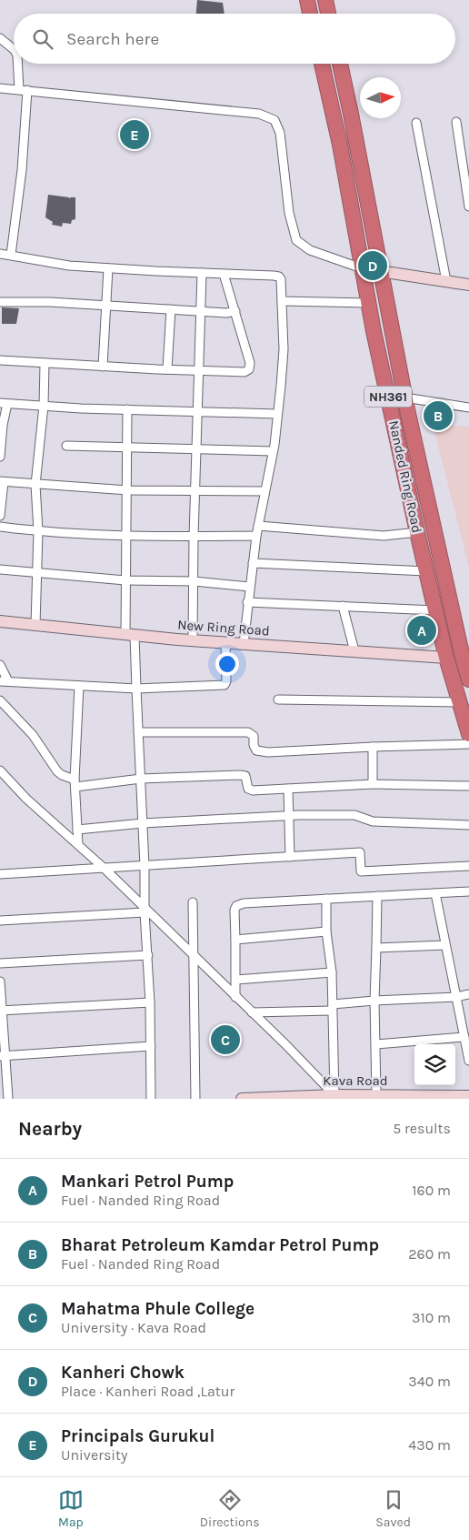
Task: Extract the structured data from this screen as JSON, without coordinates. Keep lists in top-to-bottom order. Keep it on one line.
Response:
{"streets":{"highway":["NH361","Nanded Ring Road"],"street":["New Ring Road","Kava Road"]},"crossings":[["Nanded Ring Road","New Ring Road"]],"north":"right","page":{"search":"Search here","pins":["E","D","B","A","C"],"heading":["Nearby","5 results"],"list":[{"mark":"A","name":"Mankari Petrol Pump","note":"Fuel · Nanded Ring Road","value":"160 m"},{"mark":"B","name":"Bharat Petroleum Kamdar Petrol Pump","note":"Fuel · Nanded Ring Road","value":"260 m"},{"mark":"C","name":"Mahatma Phule College","note":"University · Kava Road","value":"310 m"},{"mark":"D","name":"Kanheri Chowk","note":"Place · Kanheri Road ,Latur","value":"340 m"},{"mark":"E","name":"Principals Gurukul","note":"University","value":"430 m"}],"nav":["Map","Directions","Saved"]}}
